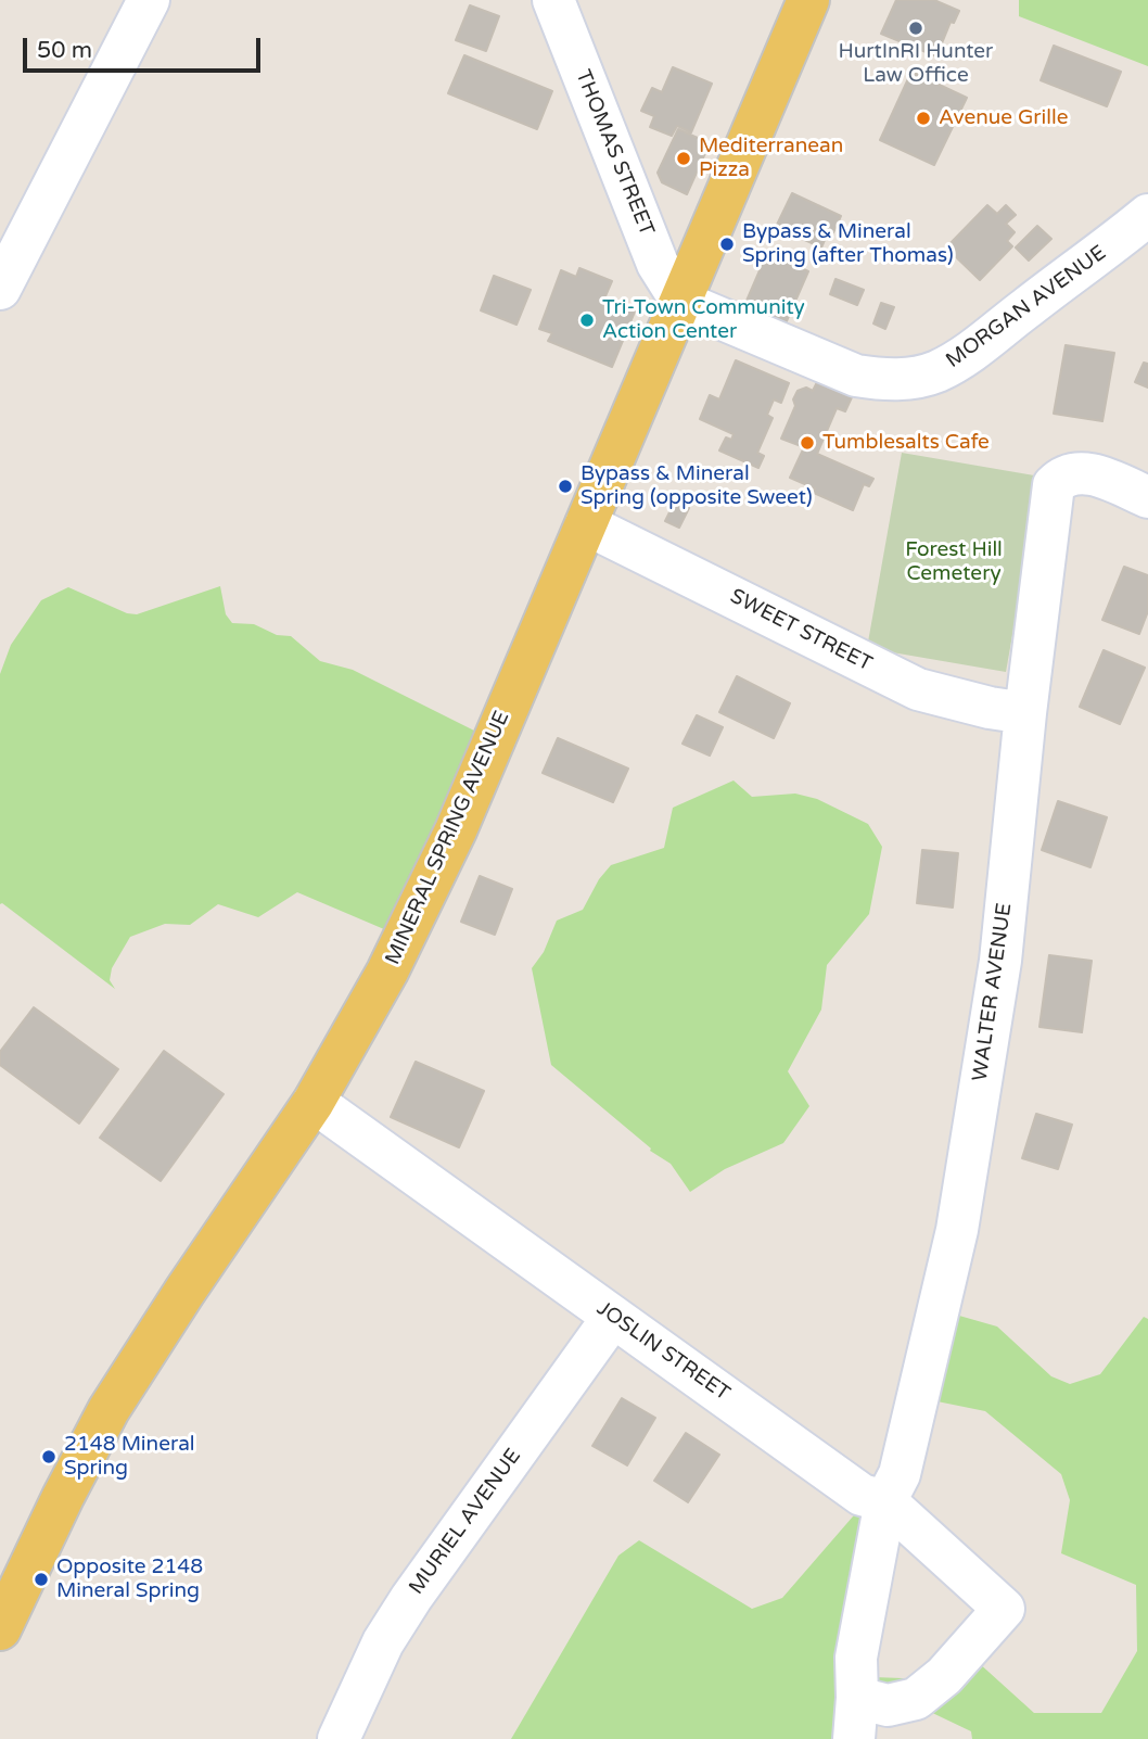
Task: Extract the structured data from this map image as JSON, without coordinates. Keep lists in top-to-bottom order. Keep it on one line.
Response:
{"streets":{"main road":["MINERAL SPRING AVENUE"],"street":["THOMAS STREET","MORGAN AVENUE","SWEET STREET","WALTER AVENUE","JOSLIN STREET","MURIEL AVENUE"]},"crossings":[["THOMAS STREET","MORGAN AVENUE"],["THOMAS STREET","MINERAL SPRING AVENUE"],["MORGAN AVENUE","MINERAL SPRING AVENUE"],["SWEET STREET","MINERAL SPRING AVENUE"],["SWEET STREET","WALTER AVENUE"],["MINERAL SPRING AVENUE","JOSLIN STREET"],["WALTER AVENUE","JOSLIN STREET"],["JOSLIN STREET","MURIEL AVENUE"]],"parks":["Forest Hill Cemetery"],"places":["HurtInRI Hunter Law Office","Avenue Grille","Mediterranean Pizza","Bypass & Mineral Spring (after Thomas)","Tri-Town Community Action Center","Tumblesalts Cafe","Bypass & Mineral Spring (opposite Sweet)","2148 Mineral Spring","Opposite 2148 Mineral Spring"],"scale_bar":"50 m"}
